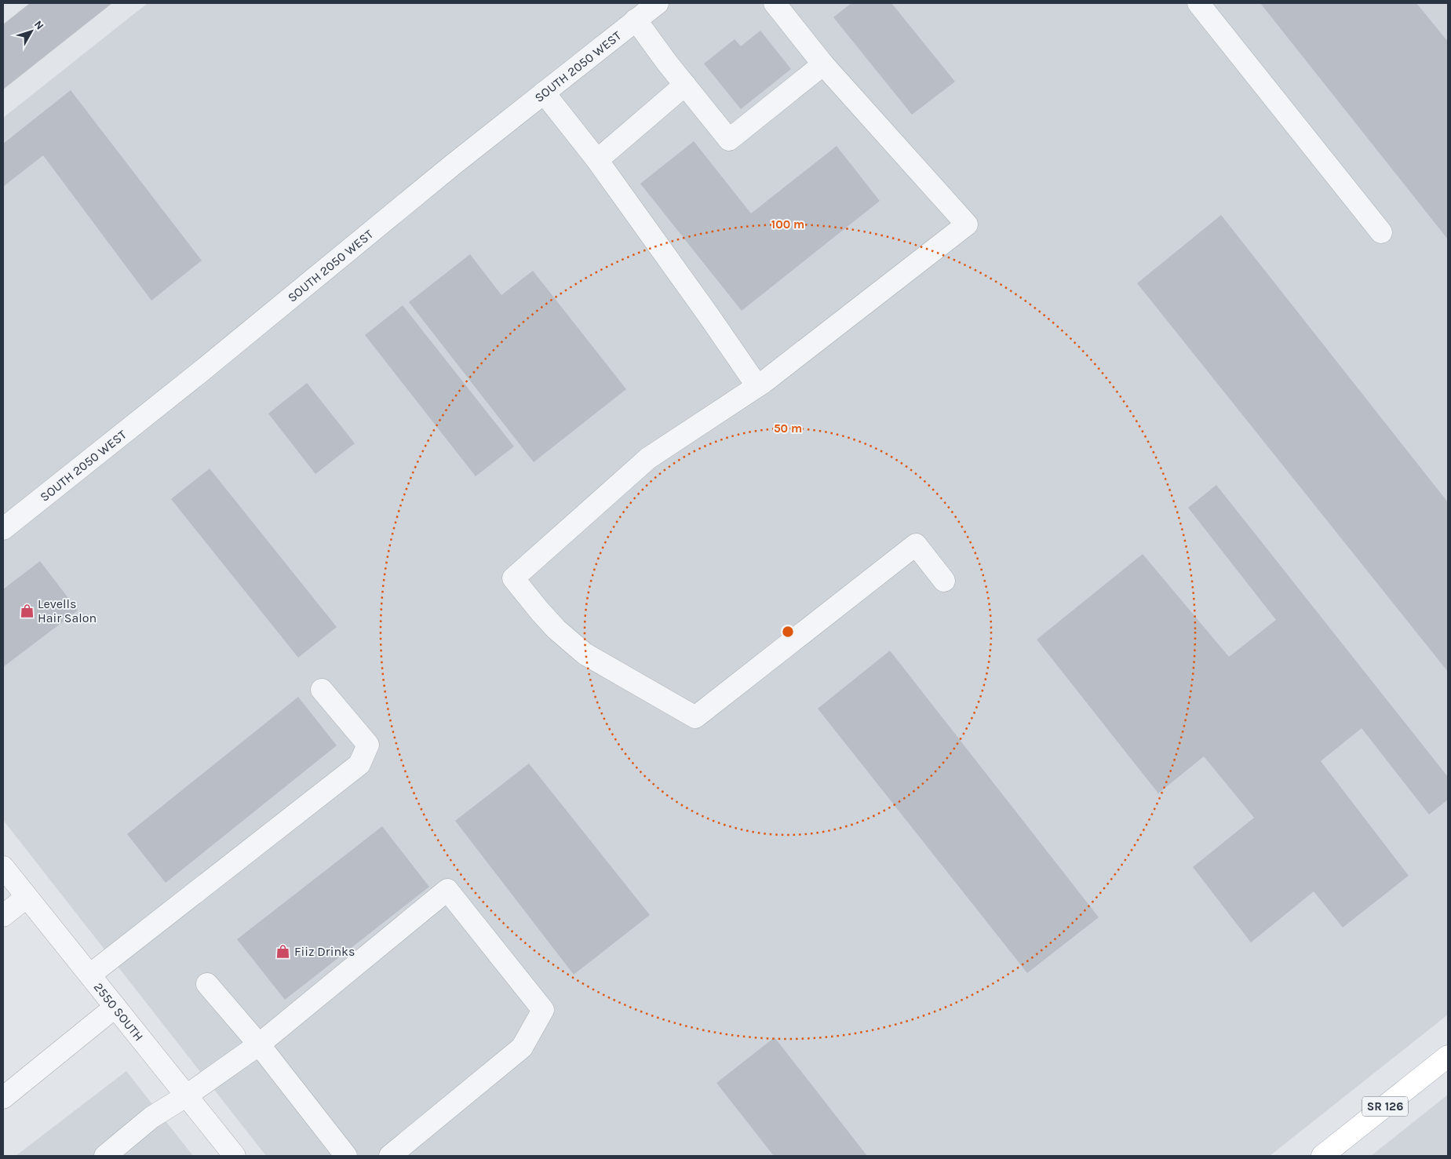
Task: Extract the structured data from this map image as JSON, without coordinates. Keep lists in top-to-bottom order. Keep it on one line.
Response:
{"streets":{"main road":["SR 126"],"street":["SOUTH 2050 WEST","2550 SOUTH"]},"places":{"shop":["Levells Hair Salon","Fiiz Drinks"]},"north":"top right","rings":["100 m","50 m"]}
